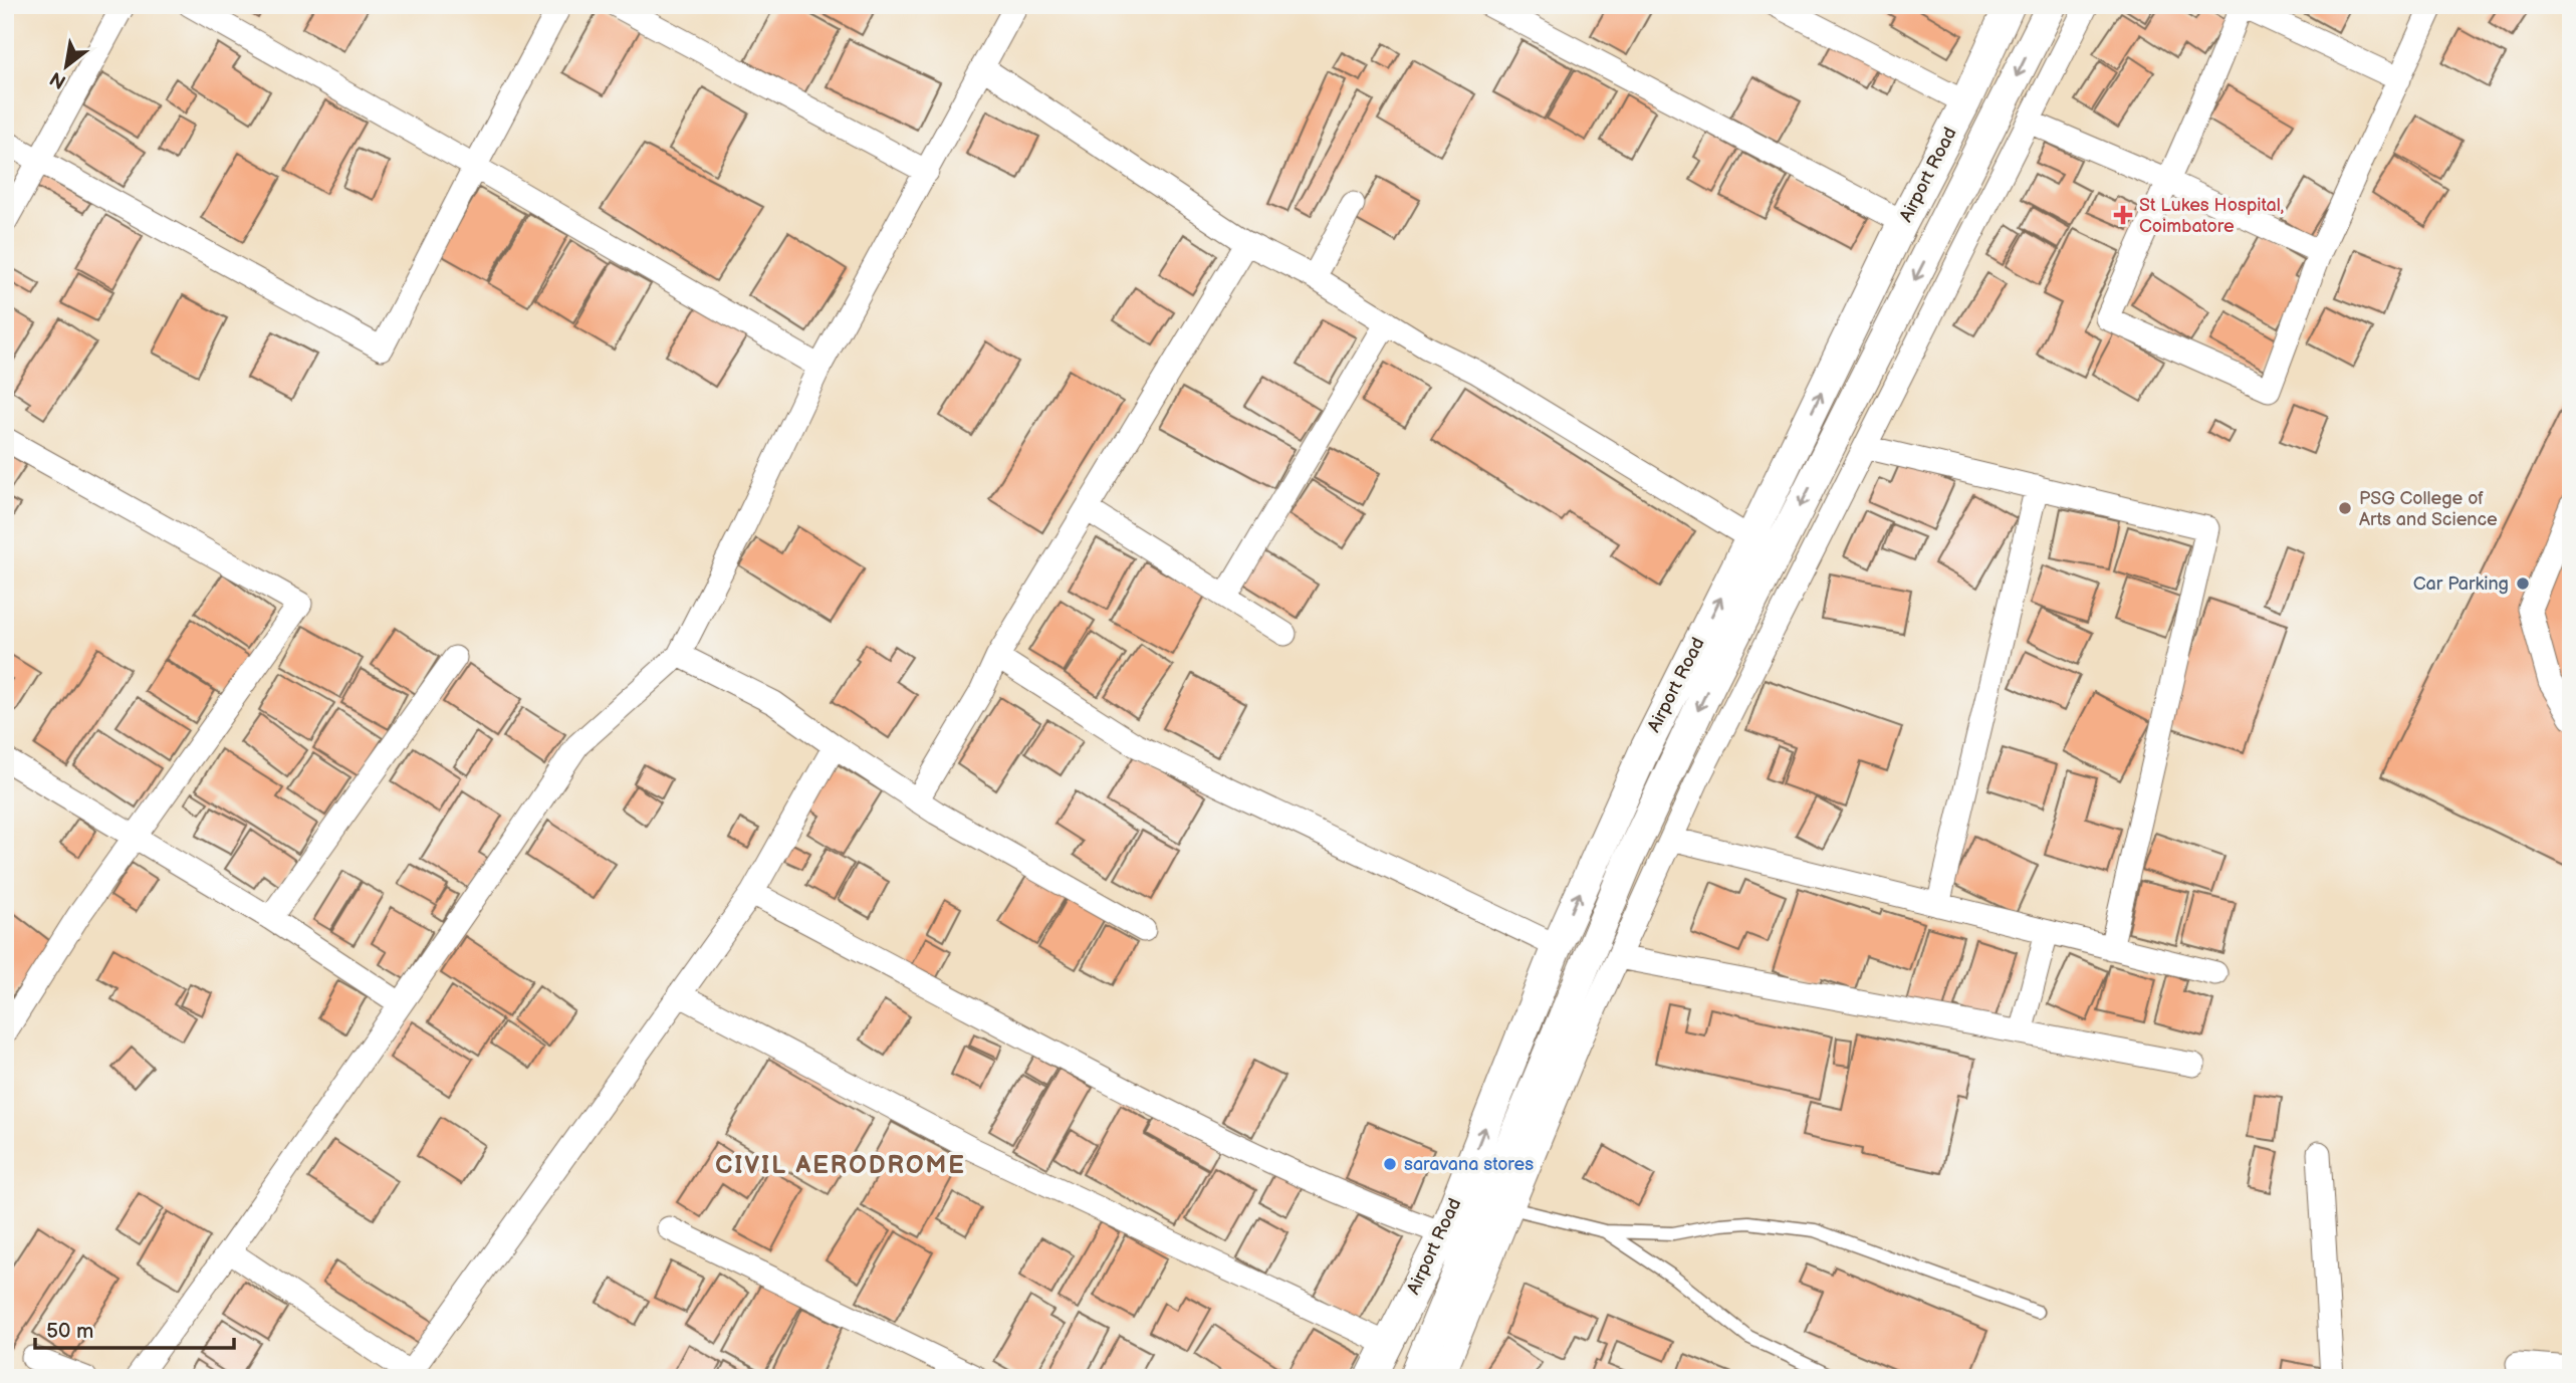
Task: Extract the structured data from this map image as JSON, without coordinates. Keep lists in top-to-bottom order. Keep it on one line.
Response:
{"streets":{"street":["Airport Road"]},"districts":["CIVIL AERODROME"],"places":{"health":["St Lukes Hospital, Coimbatore"],"other":["PSG College of Arts and Science","Car Parking","saravana stores"]},"scale_bar":"50 m","north":"bottom left"}
